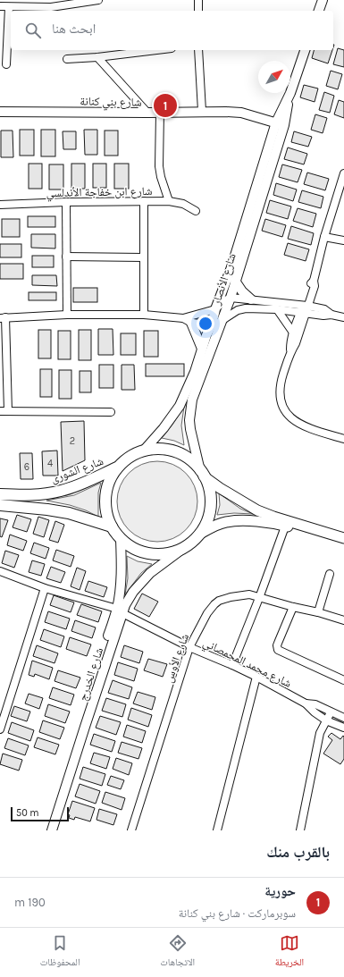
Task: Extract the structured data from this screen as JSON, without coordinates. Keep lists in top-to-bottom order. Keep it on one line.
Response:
{"streets":{"main road":["شارع الشورى"],"street":["شارع بني كنانة","شارع ابن خفاجة الأندلسي","شارع الأنصار","شارع الأوس","شارع محمد المحمصاني","شارع الخدرج"]},"crossings":[["شارع بني كنانة","شارع الأنصار"],["شارع الأنصار","شارع الشورى"],["شارع الأنصار","شارع الخدرج"],["شارع الشورى","شارع الخدرج"],["شارع الأوس","شارع محمد المحمصاني"],["شارع محمد المحمصاني","شارع الخدرج"]],"house_numbers":["2","4","6"],"scale_bar":"50 m","north":"top right","page":{"search":"ابحث هنا","pins":"1","scale":"50 m","heading":"بالقرب منك","list":[{"mark":"1","name":"حورية","note":"سوبرماركت · شارع بني كنانة","value":"190 m"}],"nav":["الخريطة","الاتجاهات","المحفوظات"]}}
